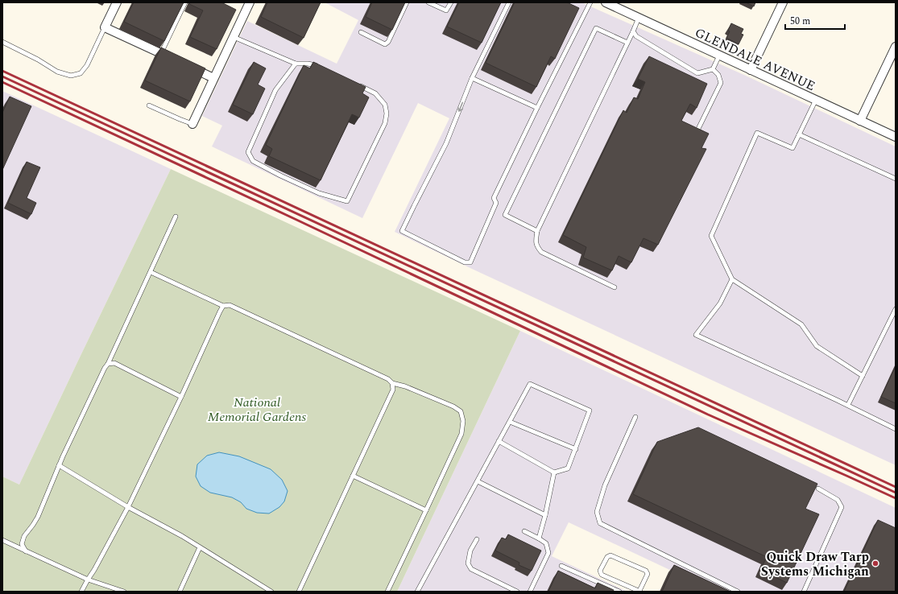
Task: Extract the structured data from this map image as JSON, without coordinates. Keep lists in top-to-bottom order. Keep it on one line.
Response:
{"streets":{"street":["GLENDALE AVENUE"]},"parks":["National Memorial Gardens"],"places":["Quick Draw Tarp Systems Michigan"],"scale_bar":"50 m"}
